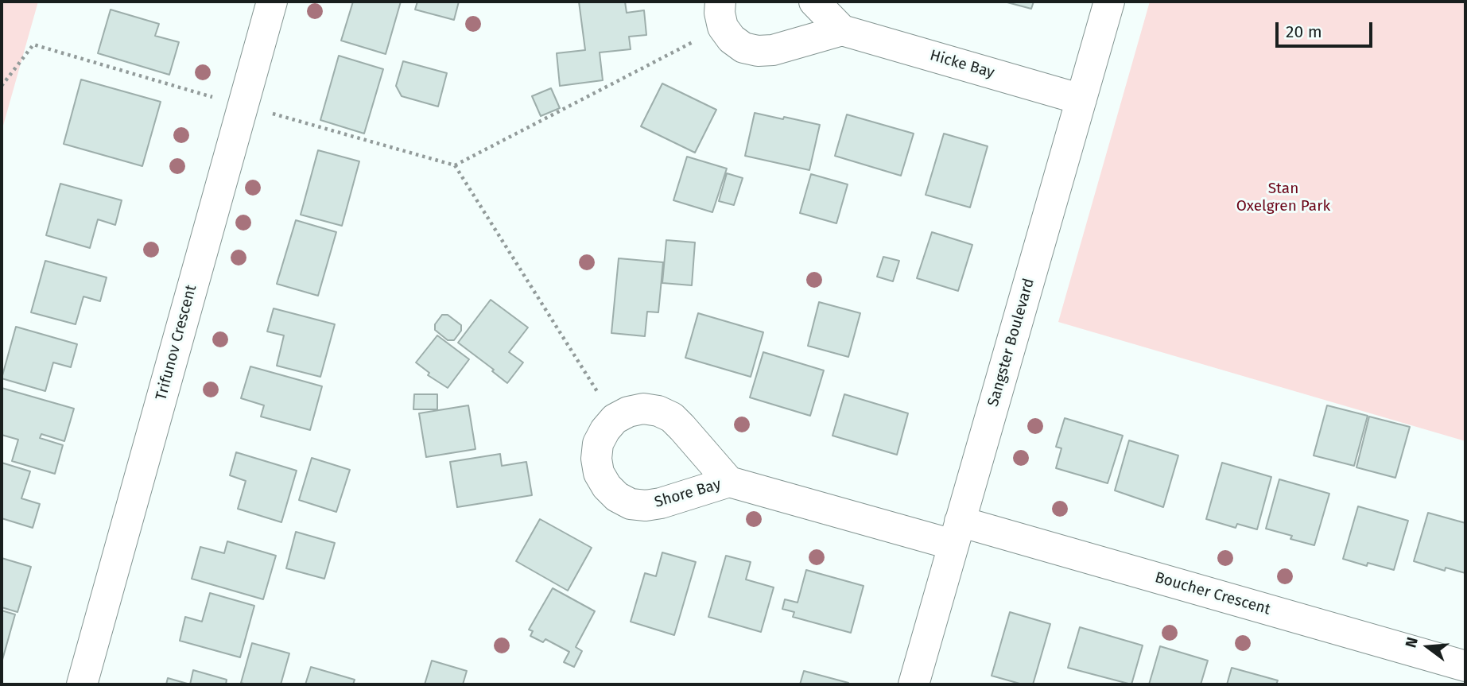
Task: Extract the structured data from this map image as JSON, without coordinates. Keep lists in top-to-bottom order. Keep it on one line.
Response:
{"streets":{"street":["Hicke Bay","Trifunov Crescent","Sangster Boulevard","Shore Bay","Boucher Crescent"]},"crossings":[["Hicke Bay","Sangster Boulevard"],["Sangster Boulevard","Shore Bay"],["Sangster Boulevard","Boucher Crescent"],["Shore Bay","Boucher Crescent"]],"parks":["Stan Oxelgren Park"],"scale_bar":"20 m","north":"left"}
